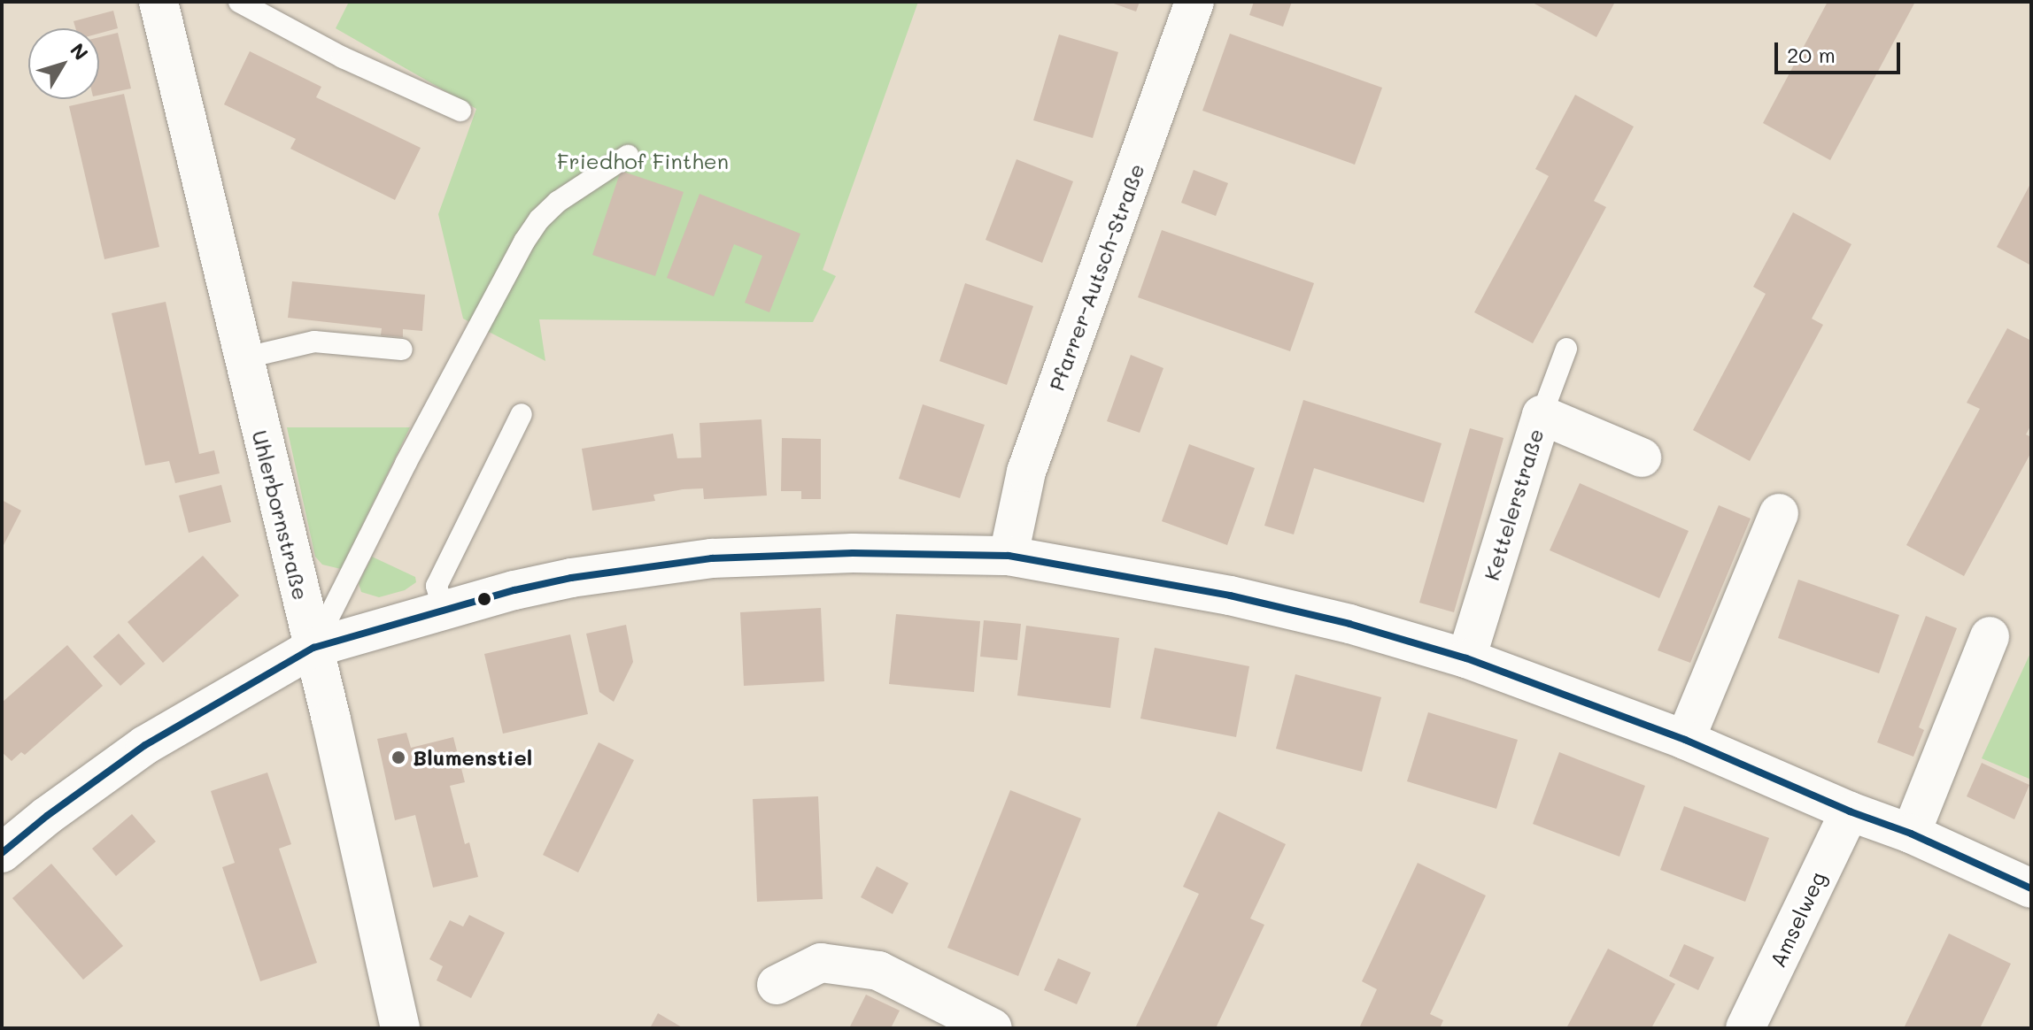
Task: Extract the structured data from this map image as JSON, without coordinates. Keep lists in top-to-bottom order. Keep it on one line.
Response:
{"streets":{"street":["Pfarrer-Autsch-Straße","Kettelerstraße","Uhlerbornstraße","Amselweg"]},"parks":["Friedhof Finthen"],"places":["Blumenstiel"],"scale_bar":"20 m","north":"top right"}
